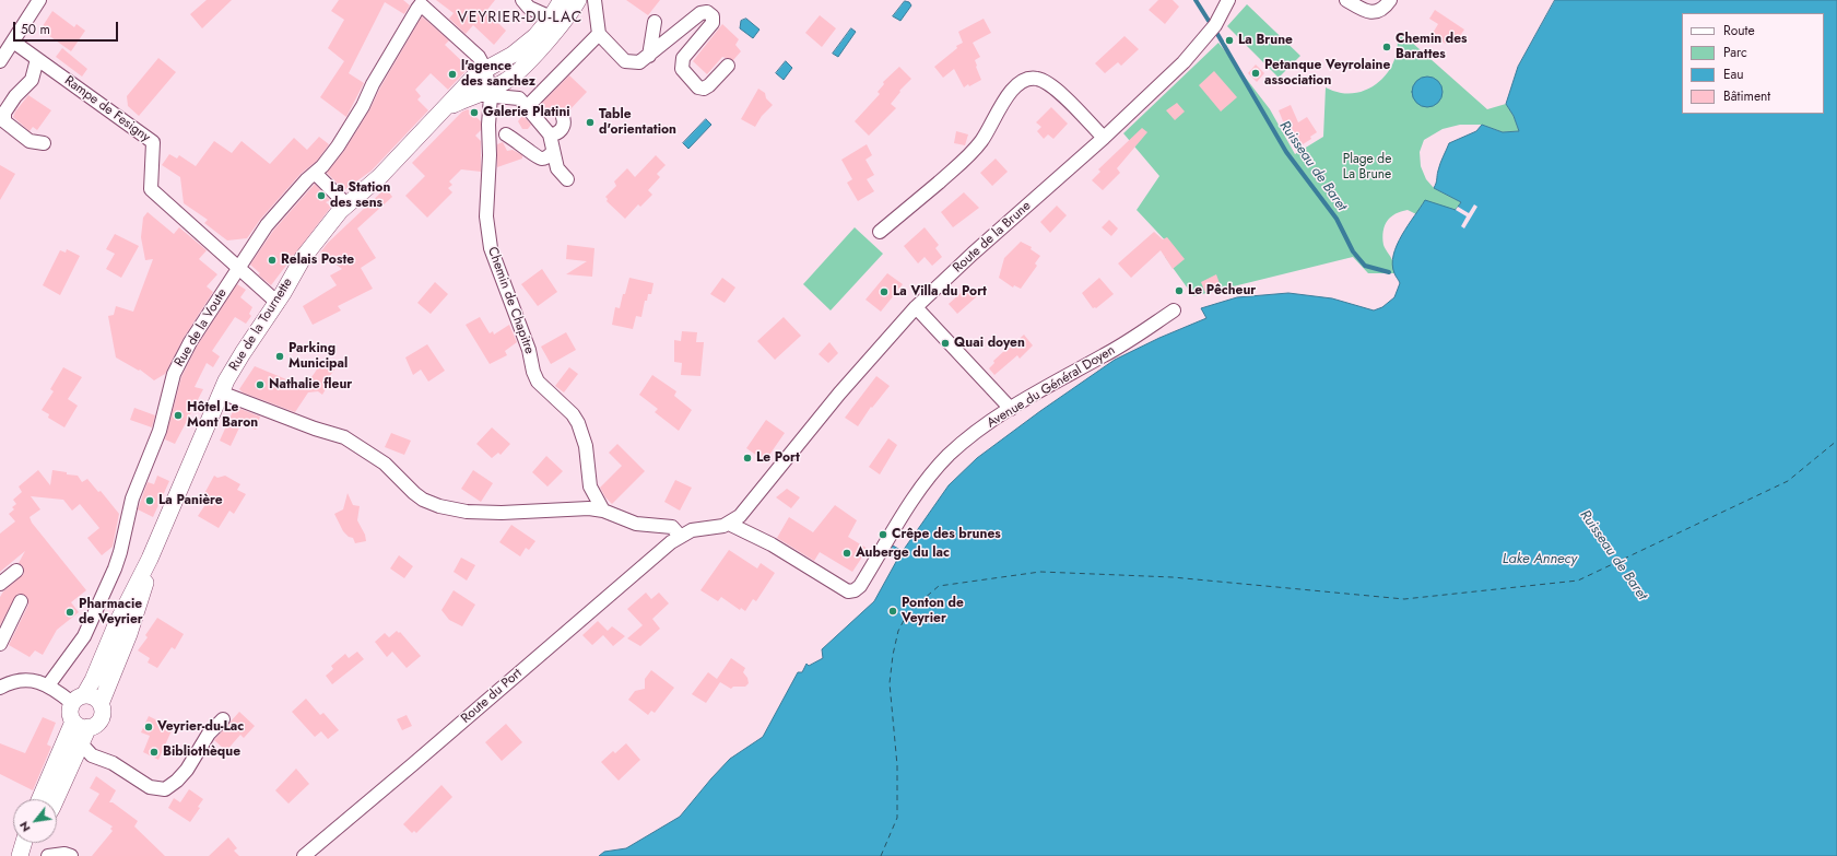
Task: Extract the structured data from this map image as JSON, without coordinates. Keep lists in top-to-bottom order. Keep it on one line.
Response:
{"streets":{"main road":["Rue de la Tournette"],"street":["Rampe de Fesigny","Route de la Brune","Chemin de Chapitre","Rue de la Voute","Avenue du Général Doyen","Route du Port"]},"crossings":[["Rampe de Fesigny","Rue de la Tournette"],["Rampe de Fesigny","Rue de la Voute"],["Route de la Brune","Avenue du Général Doyen"],["Route de la Brune","Route du Port"],["Chemin de Chapitre","Rue de la Tournette"]],"districts":["VEYRIER-DU-LAC"],"water":["Ruisseau de Baret","Lake Annecy"],"parks":["Plage de La Brune"],"places":["La Brune","Chemin des Barattes","Petanque Veyrolaine association","l'agence des sanchez","Galerie Platini","Table d'orientation","La Station des sens","Relais Poste","Le Pêcheur","La Villa du Port","Quai doyen","Parking Municipal","Nathalie fleur","Hôtel Le Mont Baron","Le Port","La Panière","Crêpe des brunes","Auberge du lac","Ponton de Veyrier","Pharmacie de Veyrier","Veyrier-du-Lac","Bibliothèque"],"legend":["Route","Parc","Eau","Bâtiment"],"scale_bar":"50 m","north":"bottom left"}
